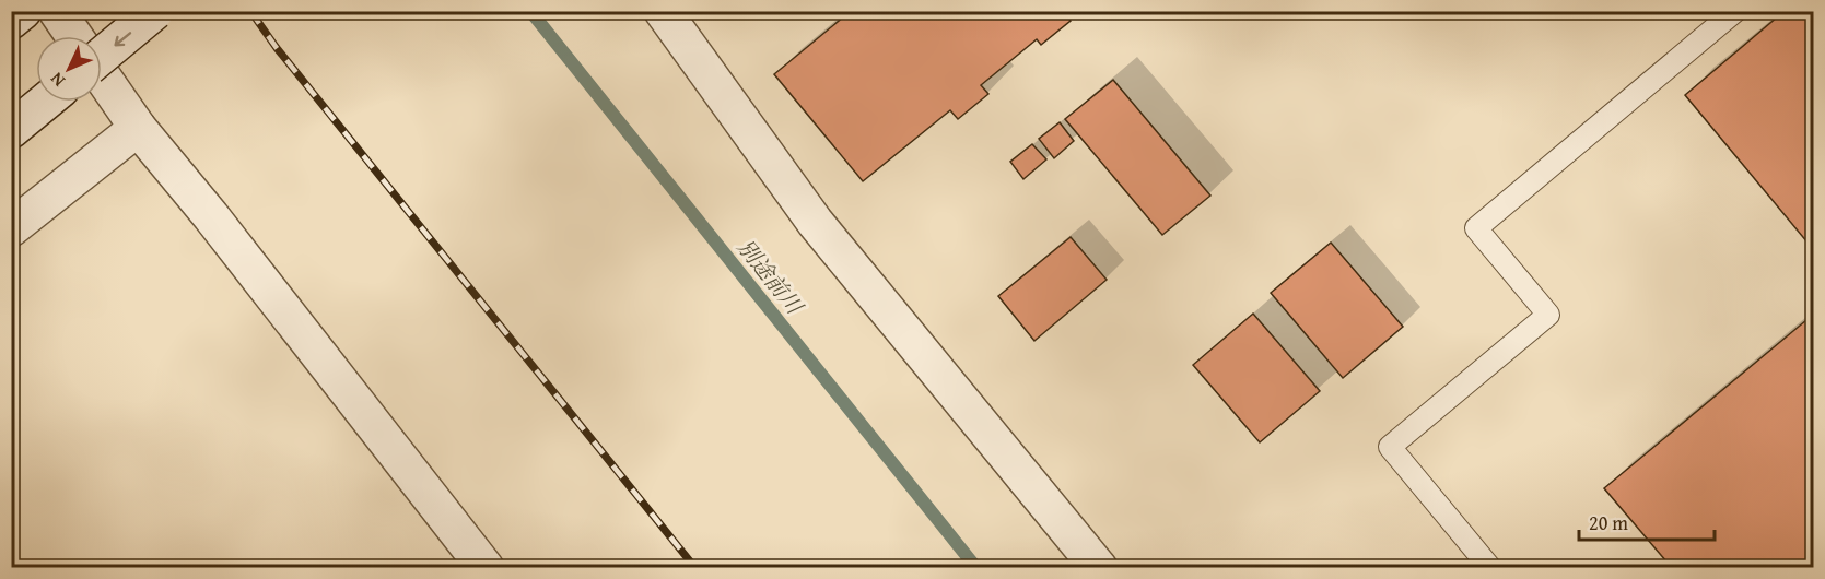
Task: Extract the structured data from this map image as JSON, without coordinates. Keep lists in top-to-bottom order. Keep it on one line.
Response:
{"water":["別途前川"],"scale_bar":"20 m","north":"bottom left"}
